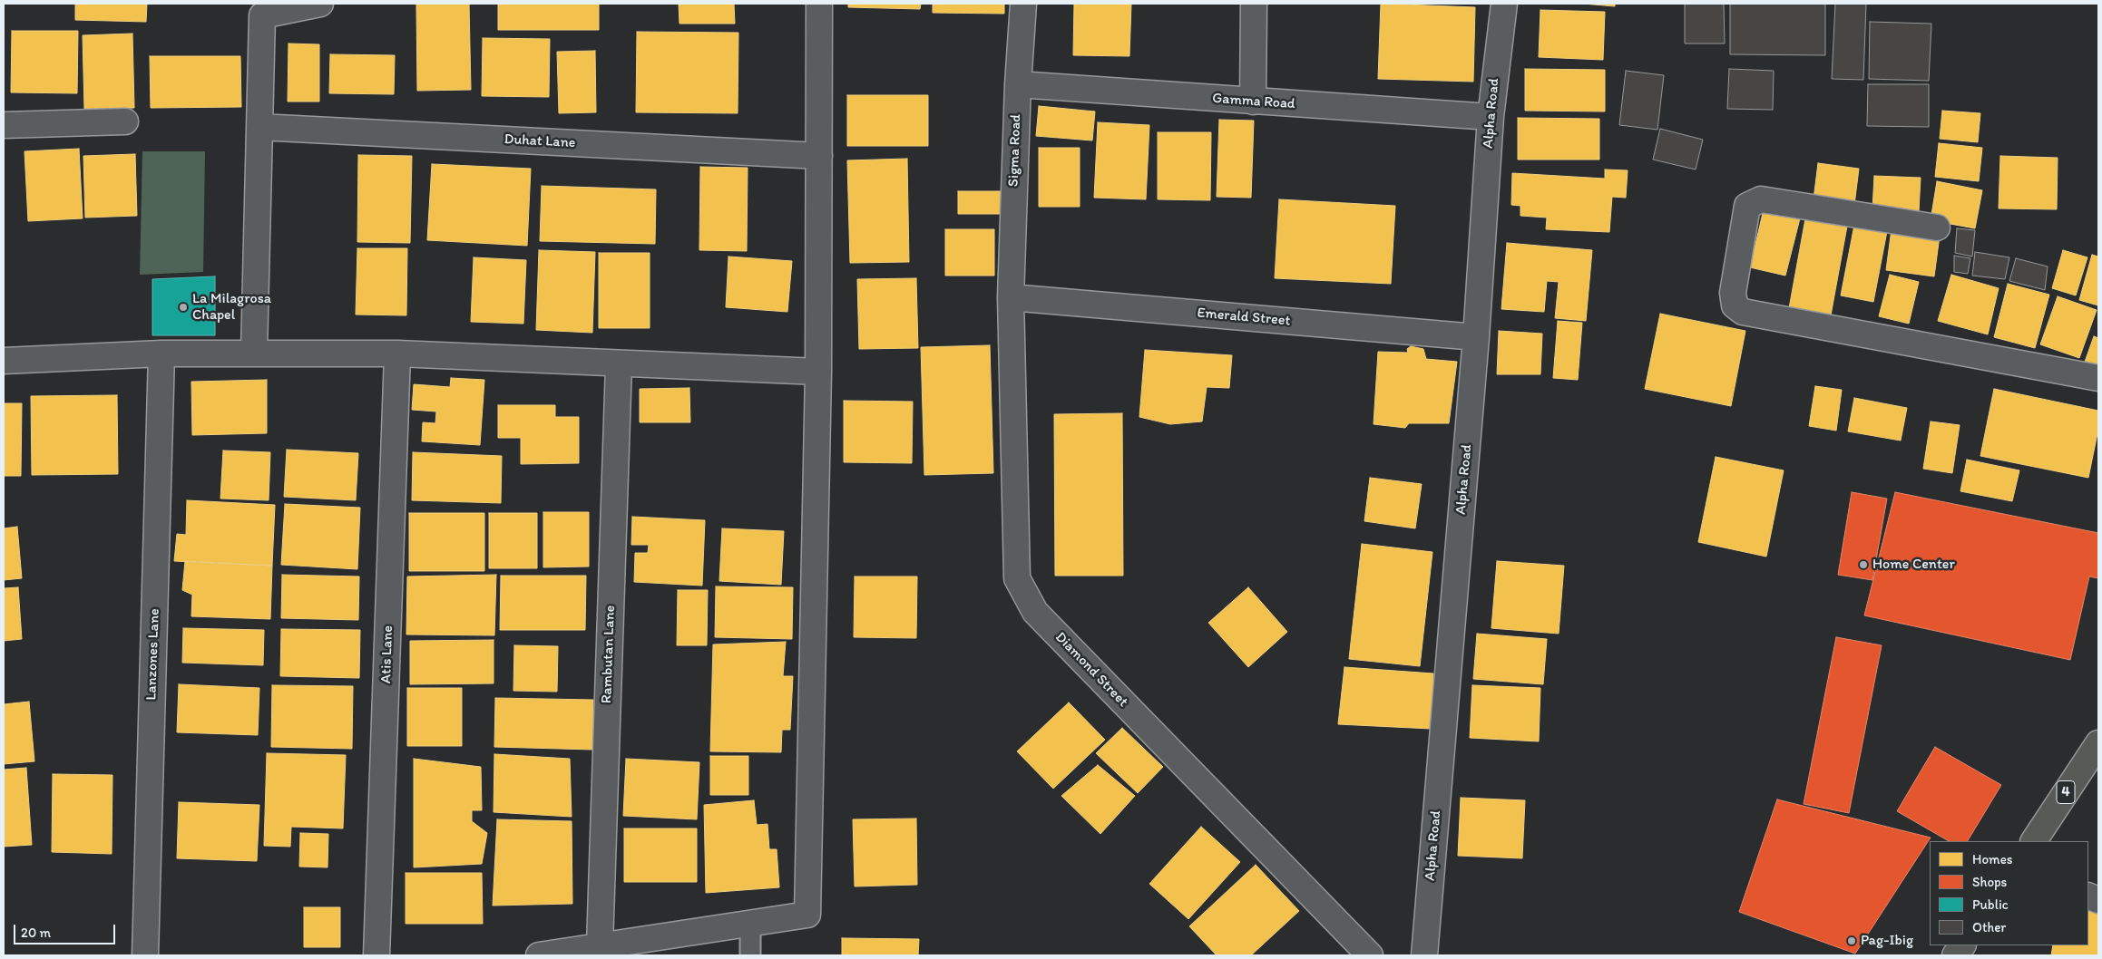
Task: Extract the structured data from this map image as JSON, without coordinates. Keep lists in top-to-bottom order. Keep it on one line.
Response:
{"streets":{"main road":["4"],"street":["Gamma Road","Alpha Road","Duhat Lane","Sigma Road","Emerald Street","Lanzones Lane","Atis Lane","Rambutan Lane","Diamond Street"]},"crossings":[["Gamma Road","Alpha Road"],["Gamma Road","Sigma Road"],["Alpha Road","Emerald Street"],["Sigma Road","Emerald Street"],["Sigma Road","Diamond Street"],["Emerald Street","Diamond Street"]],"places":["La Milagrosa Chapel","Home Center","Pag-Ibig"],"legend":["Homes","Shops","Public","Other"],"scale_bar":"20 m"}
